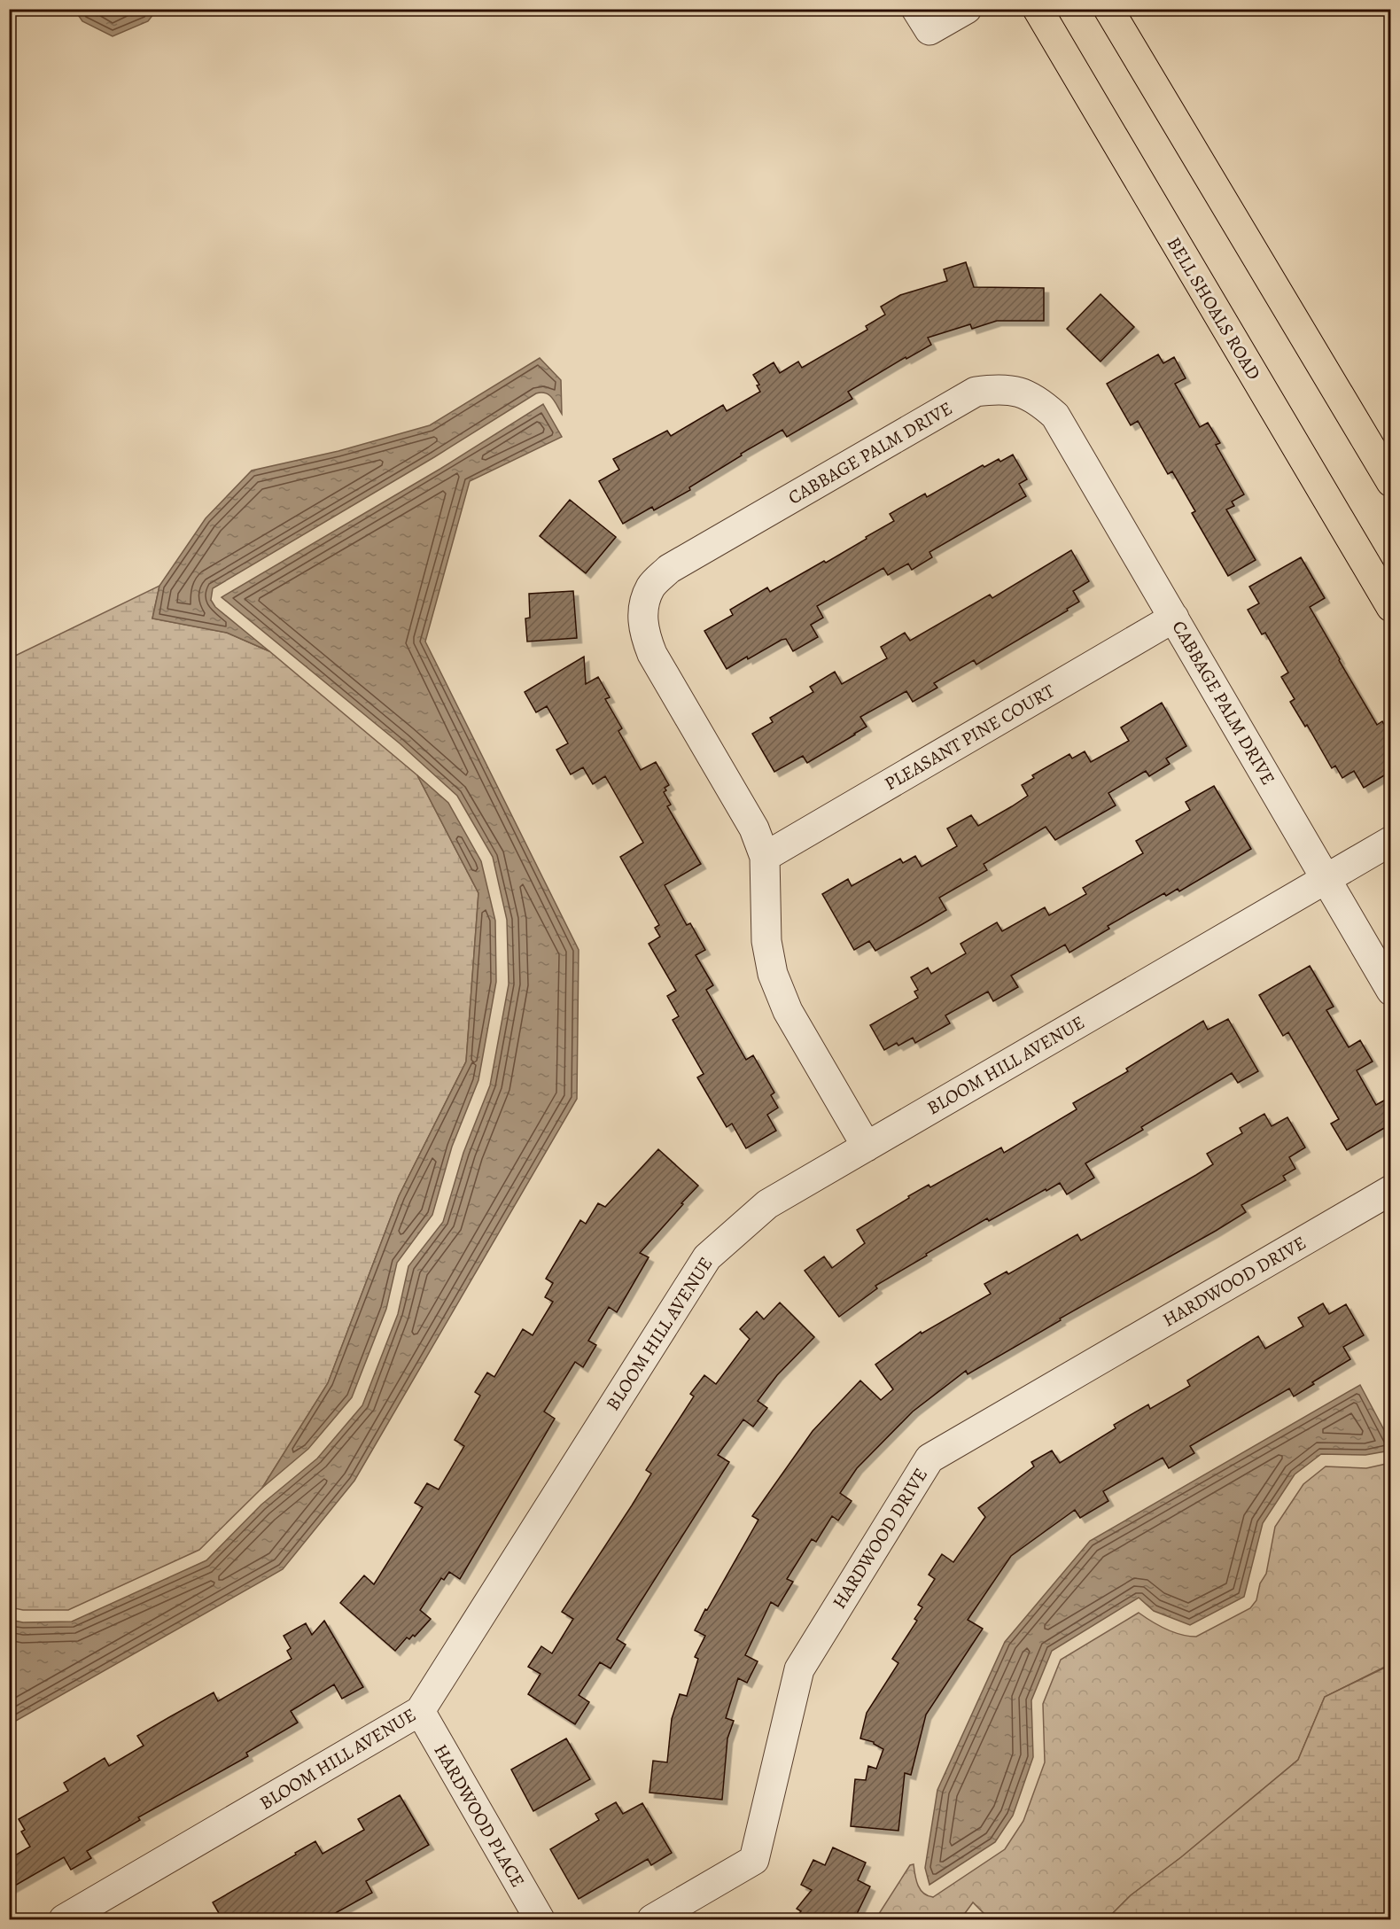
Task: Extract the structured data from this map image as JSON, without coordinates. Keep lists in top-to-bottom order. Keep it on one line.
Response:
{"streets":{"main road":["BELL SHOALS ROAD"],"street":["CABBAGE PALM DRIVE","PLEASANT PINE COURT","BLOOM HILL AVENUE","HARDWOOD DRIVE","HARDWOOD PLACE"]},"crossings":[["CABBAGE PALM DRIVE","PLEASANT PINE COURT"],["CABBAGE PALM DRIVE","BLOOM HILL AVENUE"],["BLOOM HILL AVENUE","HARDWOOD PLACE"]]}
